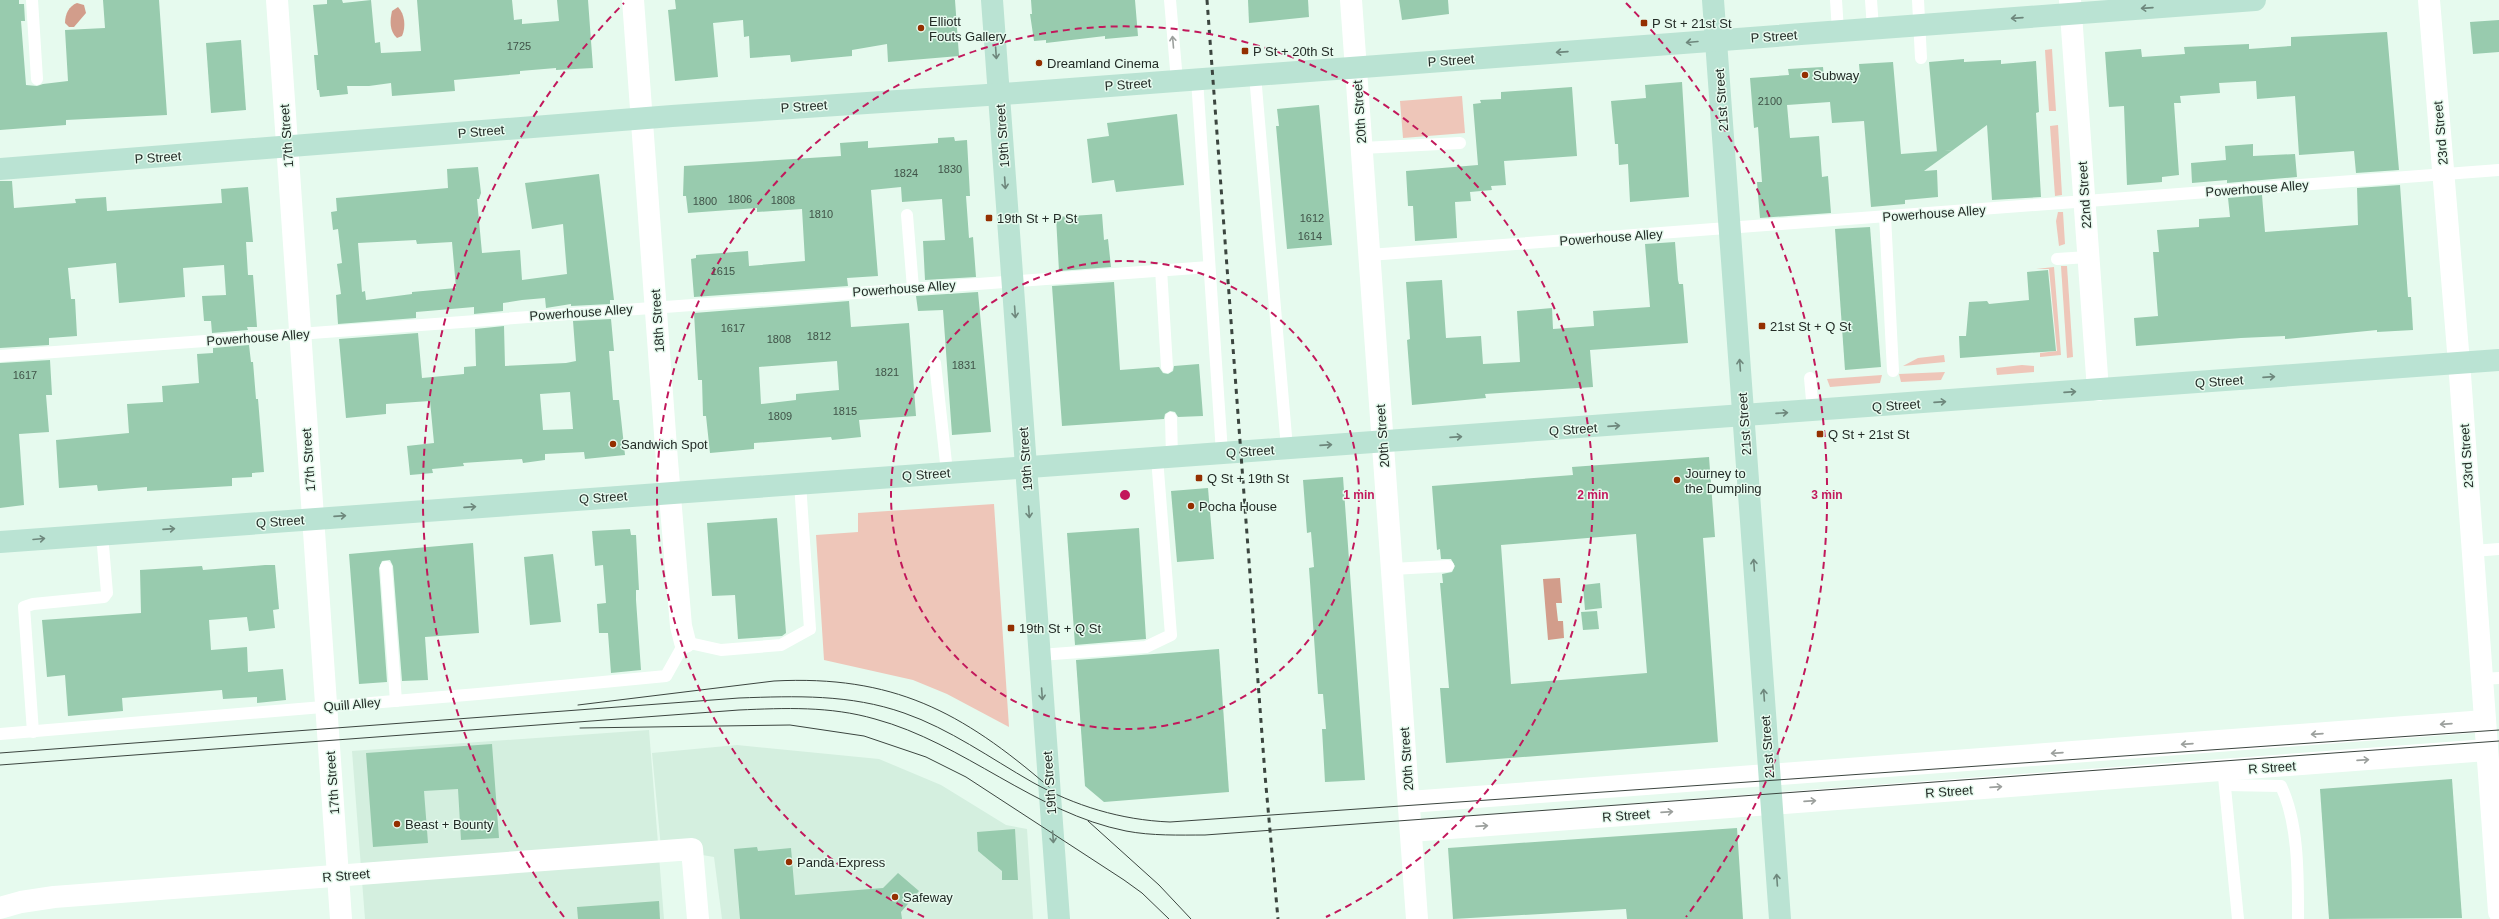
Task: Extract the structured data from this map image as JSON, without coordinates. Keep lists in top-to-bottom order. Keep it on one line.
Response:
{"streets":{"main road":["P Street","21st Street","19th Street","Q Street"],"street":["20th Street","23rd Street","17th Street","22nd Street","18th Street","R Street"],"lane":["Powerhouse Alley","Quill Alley"]},"crossings":[["P Street","21st Street"],["P Street","20th Street"],["P Street","17th Street"],["P Street","19th Street"],["P Street","22nd Street"],["P Street","18th Street"],["21st Street","Powerhouse Alley"],["21st Street","Q Street"],["21st Street","R Street"],["20th Street","Powerhouse Alley"],["20th Street","Q Street"],["20th Street","R Street"],["23rd Street","Powerhouse Alley"],["23rd Street","Q Street"],["23rd Street","R Street"],["17th Street","Powerhouse Alley"],["17th Street","Q Street"],["17th Street","Quill Alley"],["17th Street","R Street"],["19th Street","Powerhouse Alley"],["19th Street","Q Street"],["Powerhouse Alley","22nd Street"],["Powerhouse Alley","18th Street"],["22nd Street","Q Street"],["18th Street","Q Street"],["18th Street","Quill Alley"]],"one_way":["21st Street","19th Street","Q Street"],"places":{"transit":["P St + 21st St","P St + 20th St","19th St + P St","21st St + Q St","Q St + 21st St","Q St + 19th St","19th St + Q St"],"other":["Elliott Fouts Gallery","Dreamland Cinema","Subway","Sandwich Spot","Journey to the Dumpling","Pocha House","Beast + Bounty","Panda Express","Safeway"]},"house_numbers":["1725","2100","1830","1824","1806","1808","1800","1810","1612","1614","1615","1617","1812","1808","1831","1821","1617","1815","1809"],"rings":["1 min","2 min","3 min"]}
